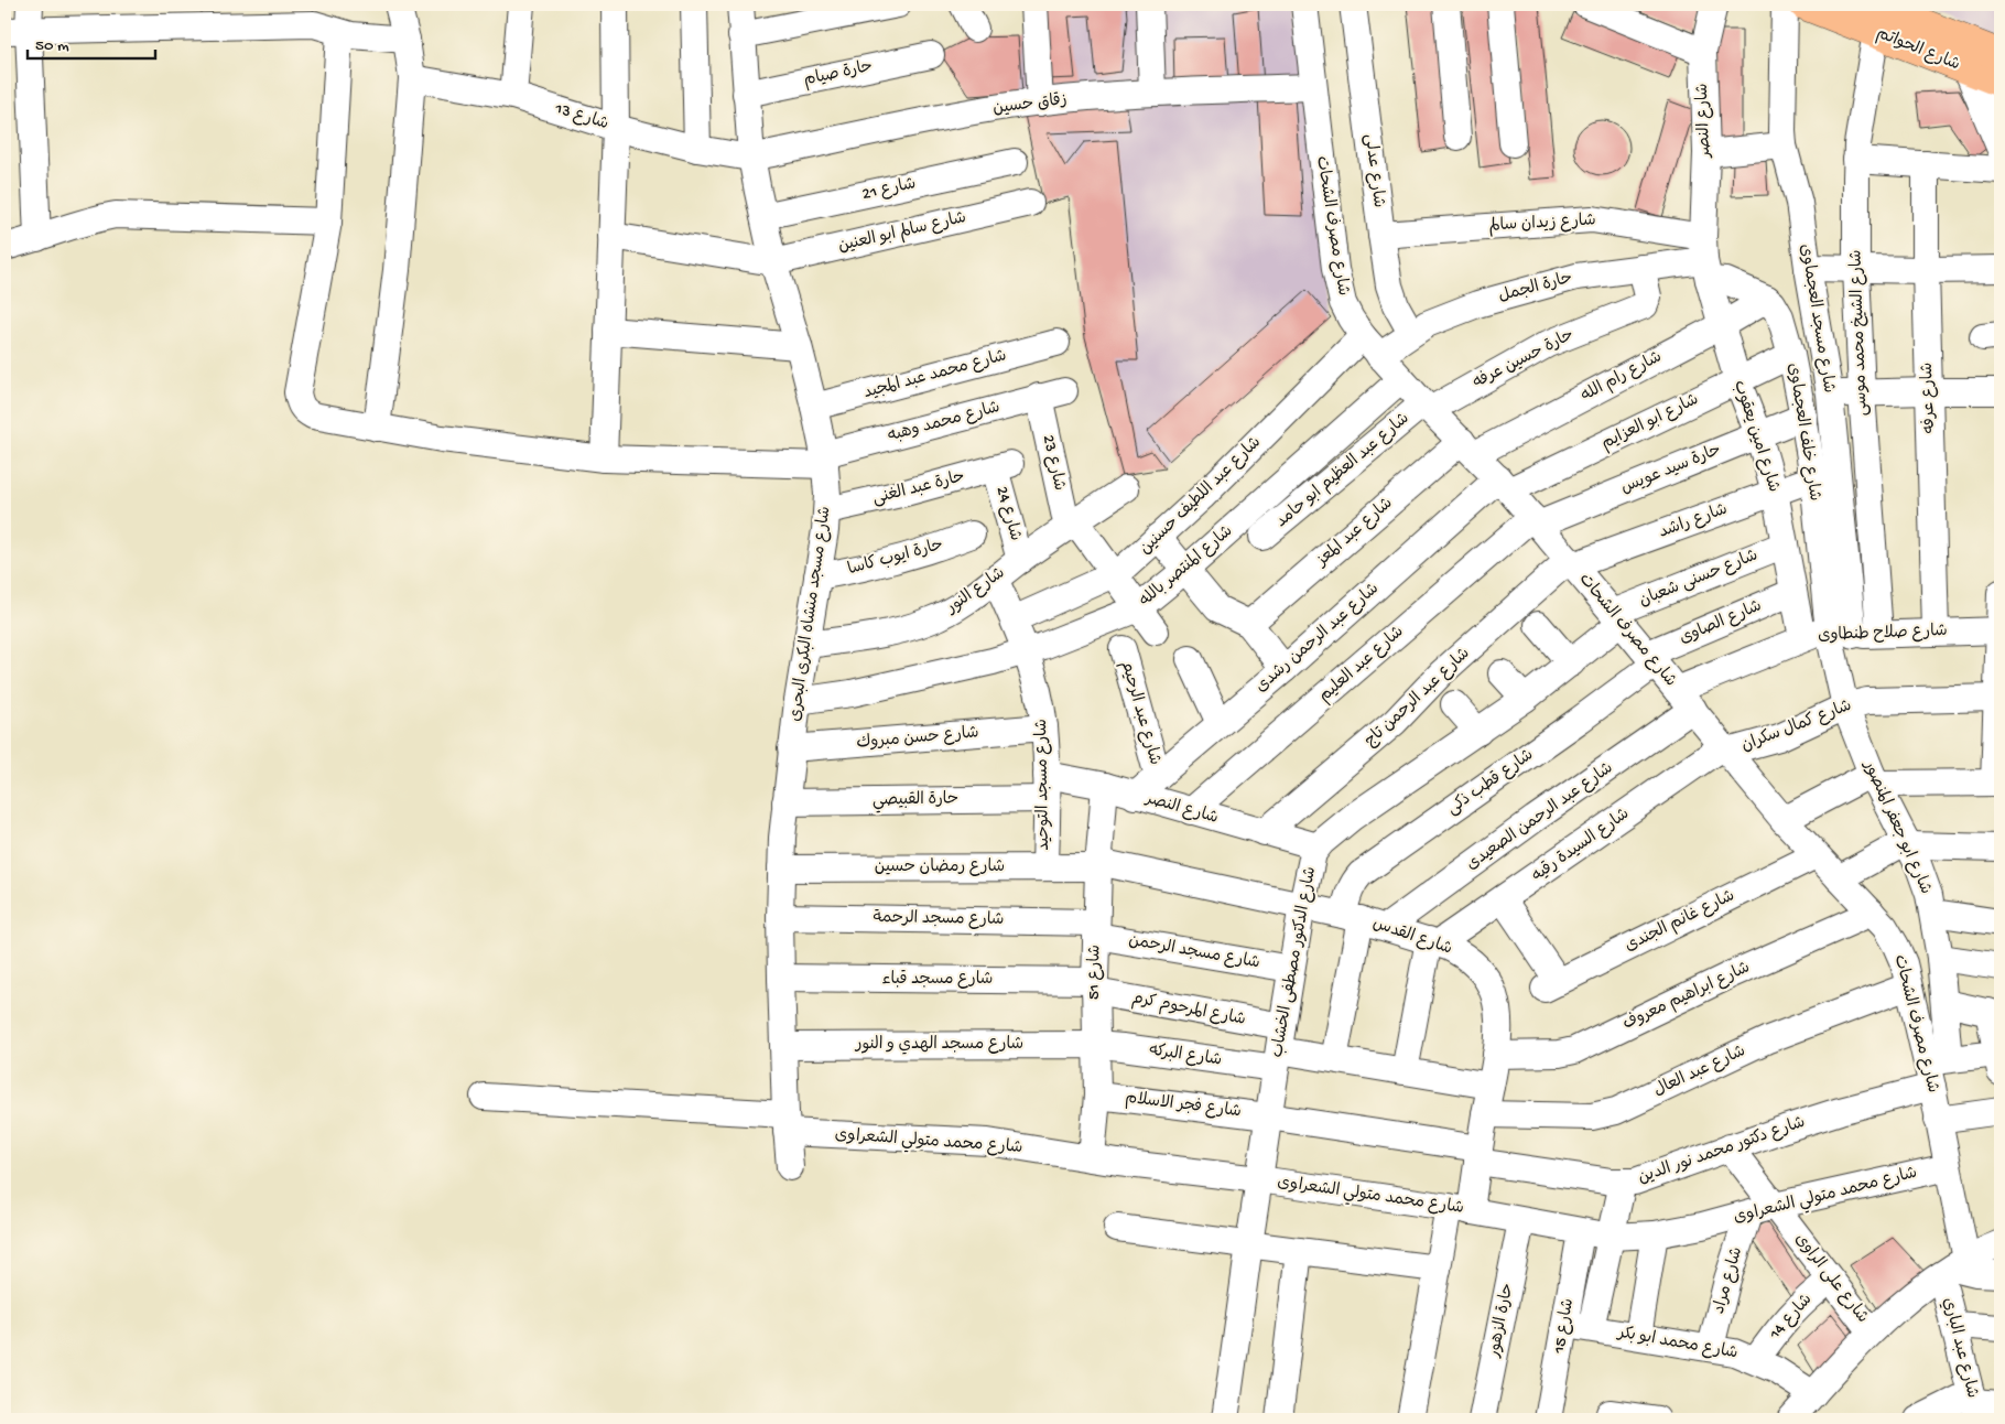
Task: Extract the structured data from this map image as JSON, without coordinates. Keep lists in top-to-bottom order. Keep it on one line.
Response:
{"streets":{"main road":["شارع الحواتم"],"street":["حارة صيام","زقاق حسين","شارع 13","شارع النصر","شارع عدلى","شارع 21","شارع زيدان سالم","شارع مصرف الشحات","شارع سالم ابو العنين","حارة الجمل","شارع مسجد العجماوى","شارع الشيخ محمد موسى","حارة حسين عرفه","شارع محمد عبد المجيد","شارع رام الله","شارع عرفه","شارع محمد وهبه","شارع ابو العزايم","شارع خلف العجماوى","شارع امين يعقوب","شارع 23","حارة سيد عويس","شارع عبد العظيم ابو حامد","حارة عبد الغنى","شارع عبد اللطيف حسنين","شارع 24","شارع راشد","شارع عبد المعز","حارة ايوب كاسا","شارع المنتصر بالله","شارع حسنى شعبان","شارع النور","شارع مسجد منشاه البكرى البحرى","شارع الصاوى","شارع صلاح طنطاوى","شارع عبد الرحمن رشدى","شارع عبد العليم","شارع عبد الرحمن تاج","شارع عبد الرحيم","شارع كمال سكران","شارع حسن مبروك","شارع قطب ذكى","شارع مسجد التوحيد","حارة القبيصي","شارع عبد الرحمن الصعيدى","شارع ابو جعفر المنصور","شارع السيدة رقيه","شارع رمضان حسين","شارع مسجد الرحمة","شارع غانم الجندى","شارع القدس","شارع مسجد الرحمن","شارع الدكتور مصطفى الخشاب","شارع 51","شارع مسجد قباء","شارع ابراهيم معروف","شارع المرحوم كرم","شارع مسجد الهدي و النور","شارع البركه","شارع عبد العال","شارع فجر الاسلام","شارع محمد متولي الشعراوى","شارع دكتور محمد نور الدين","شارع على الراوى","شارع مراد","شارع 14","حارة الزهور","شارع 15","شارع محمد ابو بكر","شارع عبد الباري"]},"crossings":[["شارع الحواتم","شارع الشيخ محمد موسى"],["حارة صيام","شارع مسجد منشاه البكرى البحرى"],["زقاق حسين","شارع 13"],["زقاق حسين","شارع مصرف الشحات"],["زقاق حسين","شارع مسجد منشاه البكرى البحرى"],["شارع 13","شارع مسجد منشاه البكرى البحرى"],["شارع النصر","شارع زيدان سالم"],["شارع النصر","حارة الجمل"],["شارع النصر","شارع امين يعقوب"],["شارع النصر","شارع عبد الرحمن رشدى"],["شارع النصر","شارع عبد العليم"],["شارع النصر","شارع عبد الرحمن تاج"],["شارع النصر","شارع مسجد التوحيد"],["شارع النصر","حارة القبيصي"],["شارع النصر","شارع الدكتور مصطفى الخشاب"],["شارع النصر","شارع 51"],["شارع عدلى","شارع زيدان سالم"],["شارع عدلى","حارة الجمل"],["شارع 21","شارع مسجد منشاه البكرى البحرى"],["شارع زيدان سالم","حارة الجمل"],["شارع زيدان سالم","شارع امين يعقوب"],["شارع مصرف الشحات","حارة الجمل"],["شارع مصرف الشحات","حارة حسين عرفه"],["شارع مصرف الشحات","شارع رام الله"],["شارع مصرف الشحات","شارع ابو العزايم"],["شارع مصرف الشحات","حارة سيد عويس"],["شارع مصرف الشحات","شارع عبد العظيم ابو حامد"],["شارع مصرف الشحات","شارع عبد اللطيف حسنين"],["شارع مصرف الشحات","شارع راشد"],["شارع مصرف الشحات","شارع عبد المعز"],["شارع مصرف الشحات","شارع المنتصر بالله"],["شارع مصرف الشحات","شارع حسنى شعبان"],["شارع مصرف الشحات","شارع الصاوى"],["شارع مصرف الشحات","شارع صلاح طنطاوى"],["شارع مصرف الشحات","شارع عبد الرحمن رشدى"],["شارع مصرف الشحات","شارع عبد العليم"],["شارع مصرف الشحات","شارع عبد الرحمن تاج"],["شارع مصرف الشحات","شارع كمال سكران"],["شارع مصرف الشحات","شارع قطب ذكى"],["شارع مصرف الشحات","شارع عبد الرحمن الصعيدى"],["شارع مصرف الشحات","شارع ابو جعفر المنصور"],["شارع مصرف الشحات","شارع السيدة رقيه"],["شارع مصرف الشحات","شارع غانم الجندى"],["شارع مصرف الشحات","شارع الدكتور مصطفى الخشاب"],["شارع مصرف الشحات","شارع ابراهيم معروف"],["شارع مصرف الشحات","شارع عبد العال"],["شارع مصرف الشحات","شارع محمد متولي الشعراوى"],["شارع مصرف الشحات","شارع دكتور محمد نور الدين"],["شارع مصرف الشحات","شارع عبد الباري"],["شارع سالم ابو العنين","شارع مسجد منشاه البكرى البحرى"],["حارة الجمل","حارة حسين عرفه"],["حارة الجمل","شارع امين يعقوب"],["شارع مسجد العجماوى","شارع خلف العجماوى"],["شارع مسجد العجماوى","شارع صلاح طنطاوى"],["شارع مسجد العجماوى","شارع ابو جعفر المنصور"],["شارع الشيخ محمد موسى","شارع صلاح طنطاوى"],["حارة حسين عرفه","شارع عبد العظيم ابو حامد"],["شارع محمد عبد المجيد","شارع مسجد منشاه البكرى البحرى"],["شارع رام الله","شارع خلف العجماوى"],["شارع رام الله","شارع امين يعقوب"],["شارع رام الله","شارع عبد المعز"],["شارع عرفه","شارع صلاح طنطاوى"],["شارع محمد وهبه","شارع 23"],["شارع محمد وهبه","شارع مسجد منشاه البكرى البحرى"],["شارع ابو العزايم","شارع خلف العجماوى"],["شارع ابو العزايم","شارع امين يعقوب"],["شارع ابو العزايم","شارع عبد الرحمن رشدى"],["شارع خلف العجماوى","حارة سيد عويس"],["شارع خلف العجماوى","شارع راشد"],["شارع خلف العجماوى","شارع صلاح طنطاوى"],["شارع خلف العجماوى","شارع ابو جعفر المنصور"],["شارع امين يعقوب","حارة سيد عويس"],["شارع امين يعقوب","شارع راشد"],["شارع امين يعقوب","شارع حسنى شعبان"],["شارع امين يعقوب","شارع الصاوى"],["شارع امين يعقوب","شارع صلاح طنطاوى"],["شارع 23","شارع النور"],["حارة سيد عويس","شارع عبد العليم"],["حارة عبد الغنى","شارع 24"],["حارة عبد الغنى","شارع مسجد منشاه البكرى البحرى"],["شارع عبد اللطيف حسنين","شارع مسجد التوحيد"],["شارع 24","شارع النور"],["شارع راشد","شارع عبد الرحمن تاج"],["حارة ايوب كاسا","شارع مسجد منشاه البكرى البحرى"],["شارع المنتصر بالله","شارع مسجد منشاه البكرى البحرى"],["شارع المنتصر بالله","شارع مسجد التوحيد"],["شارع حسنى شعبان","شارع الدكتور مصطفى الخشاب"],["شارع النور","شارع مسجد منشاه البكرى البحرى"],["شارع النور","شارع مسجد التوحيد"],["شارع مسجد منشاه البكرى البحرى","شارع حسن مبروك"],["شارع مسجد منشاه البكرى البحرى","حارة القبيصي"],["شارع مسجد منشاه البكرى البحرى","شارع رمضان حسين"],["شارع مسجد منشاه البكرى البحرى","شارع مسجد الرحمة"],["شارع مسجد منشاه البكرى البحرى","شارع مسجد قباء"],["شارع مسجد منشاه البكرى البحرى","شارع مسجد الهدي و النور"],["شارع مسجد منشاه البكرى البحرى","شارع محمد متولي الشعراوى"],["شارع الصاوى","شارع قطب ذكى"],["شارع صلاح طنطاوى","شارع عبد الرحمن الصعيدى"],["شارع صلاح طنطاوى","شارع ابو جعفر المنصور"],["شارع عبد الرحمن رشدى","شارع عبد الرحيم"],["شارع كمال سكران","شارع ابو جعفر المنصور"],["شارع كمال سكران","شارع السيدة رقيه"],["شارع حسن مبروك","شارع مسجد التوحيد"],["شارع قطب ذكى","شارع القدس"],["شارع مسجد التوحيد","حارة القبيصي"],["شارع مسجد التوحيد","شارع رمضان حسين"],["شارع عبد الرحمن الصعيدى","شارع القدس"],["شارع ابو جعفر المنصور","شارع دكتور محمد نور الدين"],["شارع السيدة رقيه","شارع غانم الجندى"],["شارع السيدة رقيه","شارع القدس"],["شارع رمضان حسين","شارع القدس"],["شارع رمضان حسين","شارع 51"],["شارع مسجد الرحمة","شارع مسجد الرحمن"],["شارع مسجد الرحمة","شارع 51"],["شارع القدس","شارع الدكتور مصطفى الخشاب"],["شارع القدس","شارع 51"],["شارع القدس","شارع ابراهيم معروف"],["شارع القدس","شارع عبد العال"],["شارع القدس","شارع فجر الاسلام"],["شارع القدس","شارع محمد متولي الشعراوى"],["شارع القدس","شارع دكتور محمد نور الدين"],["شارع مسجد الرحمن","شارع الدكتور مصطفى الخشاب"],["شارع مسجد الرحمن","شارع 51"],["شارع الدكتور مصطفى الخشاب","شارع المرحوم كرم"],["شارع الدكتور مصطفى الخشاب","شارع البركه"],["شارع الدكتور مصطفى الخشاب","شارع فجر الاسلام"],["شارع الدكتور مصطفى الخشاب","شارع محمد متولي الشعراوى"],["شارع 51","شارع مسجد قباء"],["شارع 51","شارع المرحوم كرم"],["شارع 51","شارع مسجد الهدي و النور"],["شارع 51","شارع البركه"],["شارع 51","شارع فجر الاسلام"],["شارع 51","شارع محمد متولي الشعراوى"],["شارع مسجد قباء","شارع المرحوم كرم"],["شارع المرحوم كرم","شارع البركه"],["شارع مسجد الهدي و النور","شارع البركه"],["شارع فجر الاسلام","شارع دكتور محمد نور الدين"],["شارع محمد متولي الشعراوى","شارع على الراوى"],["شارع محمد متولي الشعراوى","شارع مراد"],["شارع محمد متولي الشعراوى","حارة الزهور"],["شارع محمد متولي الشعراوى","شارع 15"],["شارع دكتور محمد نور الدين","شارع على الراوى"],["شارع على الراوى","شارع 14"],["شارع مراد","شارع محمد ابو بكر"],["شارع 14","شارع محمد ابو بكر"],["شارع 15","شارع محمد ابو بكر"]],"scale_bar":"50 m"}
